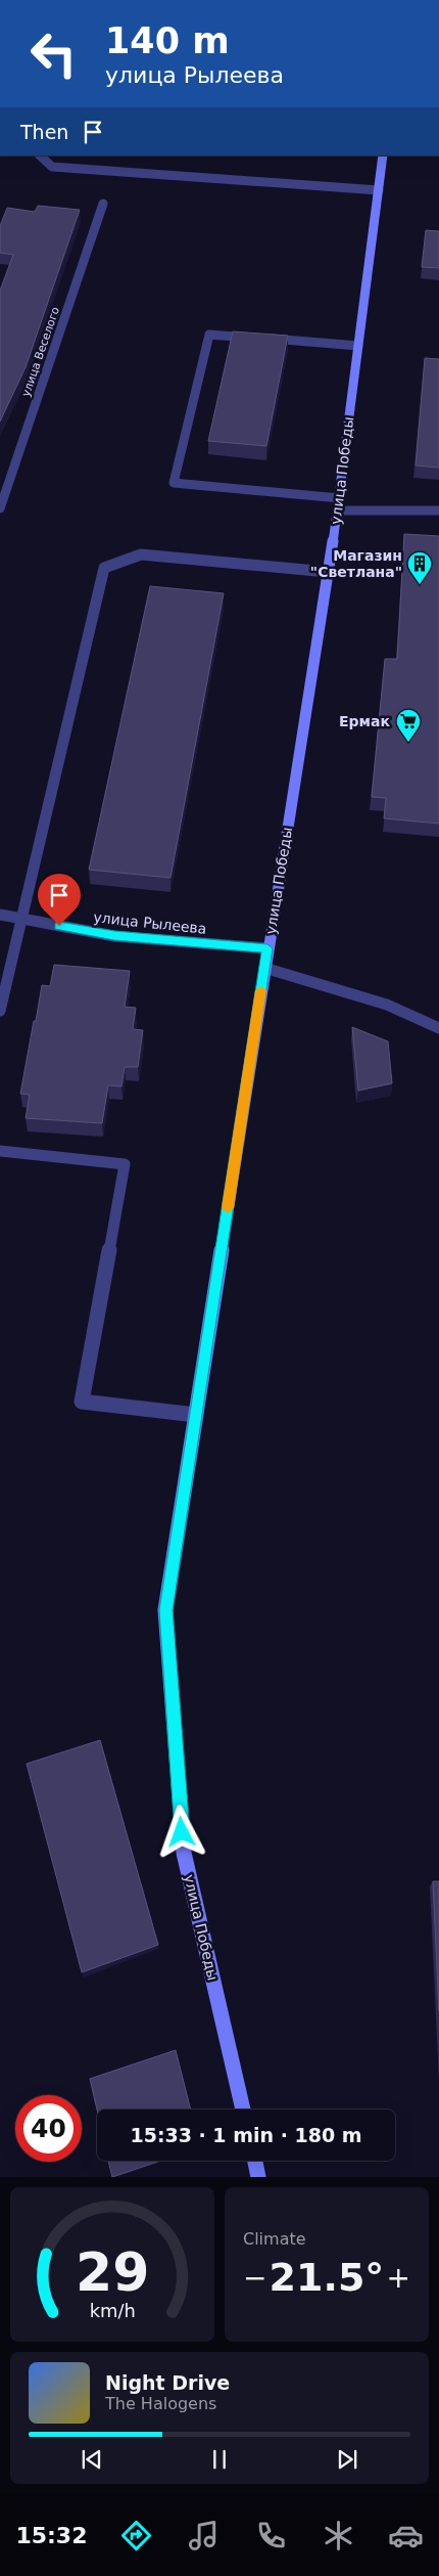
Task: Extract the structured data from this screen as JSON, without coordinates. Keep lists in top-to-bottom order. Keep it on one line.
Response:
{"streets":{"street":["улица Веселого","улица Победы","улица Рылеева"]},"crossings":[["улица Победы","улица Рылеева"]],"places":{"building":["Магазин \"Светлана\""],"supermarket":["Ермак"]},"page":{"turn":["140 m","улица Рылеева"],"then":"Then","limit":"40","trip":"15:33 · 1 min · 180 m","tile":"Climate","heat":["−","21.5°","+"],"song":["Night Drive","The Halogens"],"tabs":"15:32","gauge":["29","km/h"]}}
